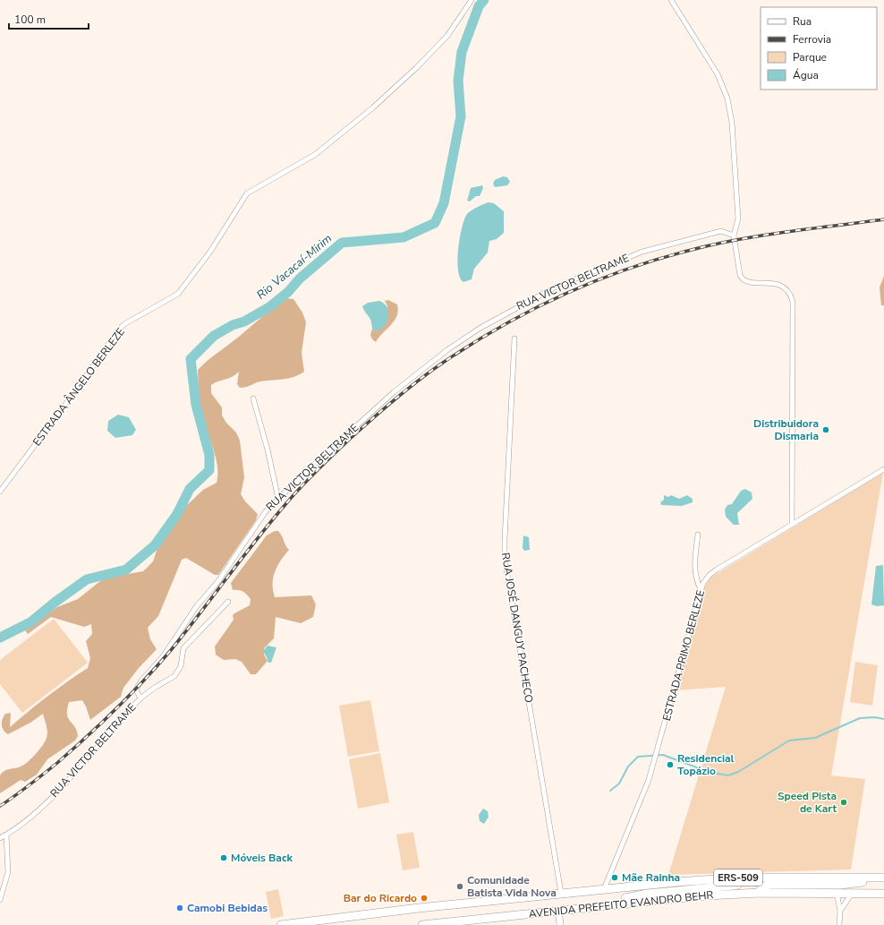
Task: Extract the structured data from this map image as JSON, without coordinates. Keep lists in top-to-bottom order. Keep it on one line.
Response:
{"streets":{"highway":["ERS-509","AVENIDA PREFEITO EVANDRO BEHR"],"street":["RUA VICTOR BELTRAME","ESTRADA ÂNGELO BERLEZE","RUA JOSÉ DANGUY PACHECO","ESTRADA PRIMO BERLEZE"]},"crossings":[["RUA JOSÉ DANGUY PACHECO","AVENIDA PREFEITO EVANDRO BEHR"],["ESTRADA PRIMO BERLEZE","AVENIDA PREFEITO EVANDRO BEHR"]],"water":["Rio Vacacaí-Mirim"],"places":["Distribuidora Dismaria","Residencial Topázio","Speed Pista de Kart","Móveis Back","Mãe Rainha","Comunidade Batista Vida Nova","Bar do Ricardo","Camobi Bebidas"],"legend":["Rua","Ferrovia","Parque","Água"],"scale_bar":"100 m"}
